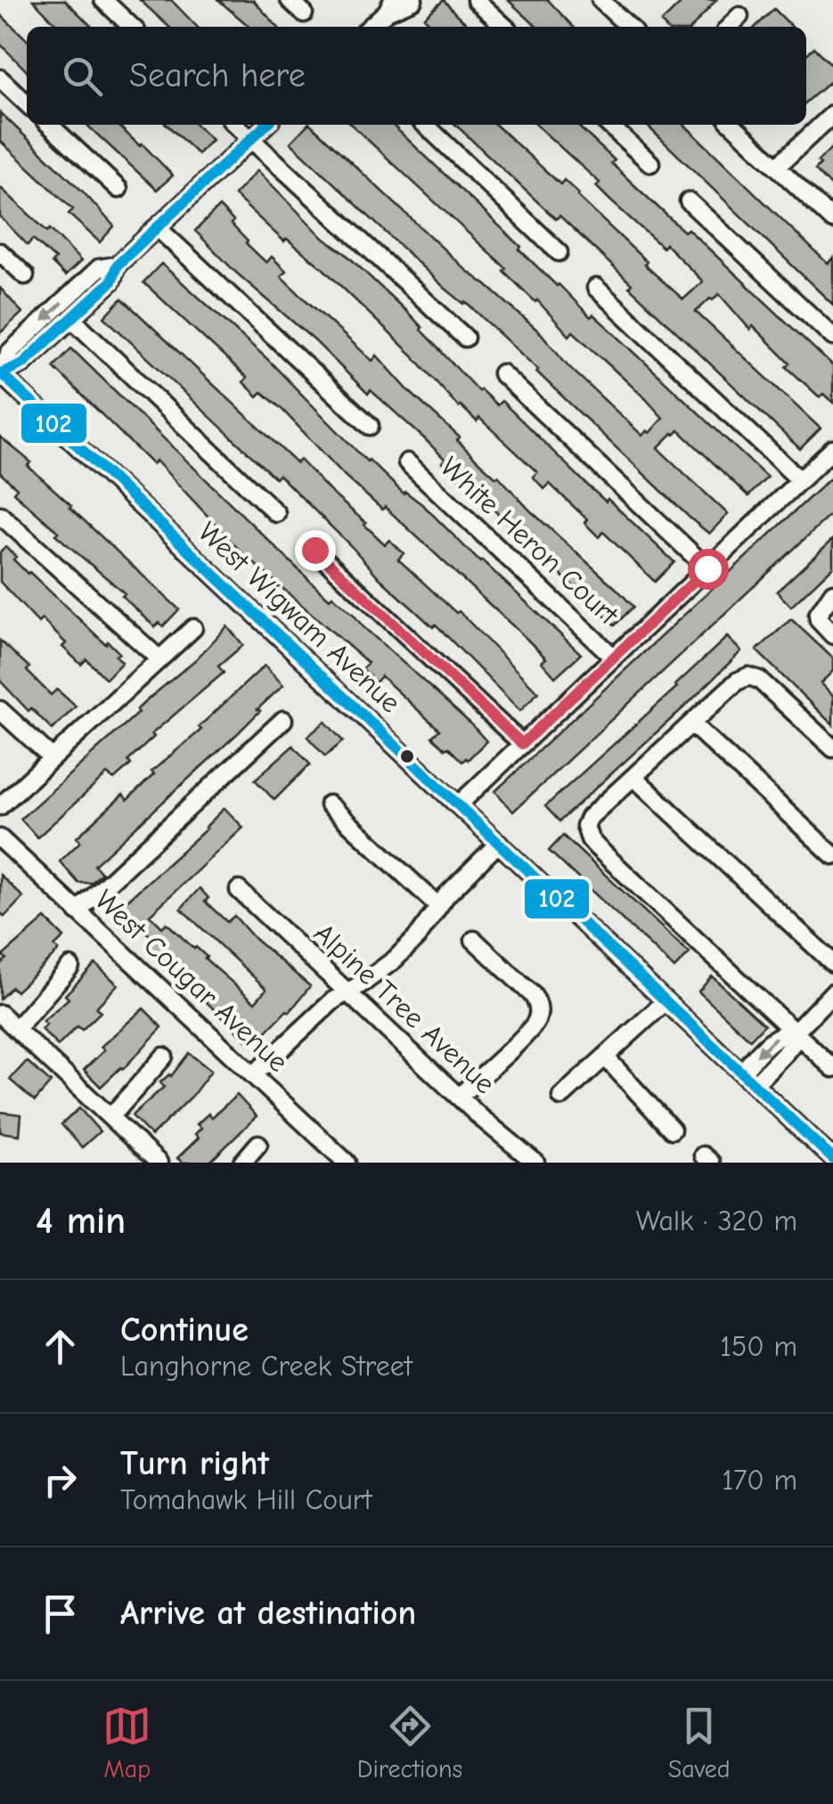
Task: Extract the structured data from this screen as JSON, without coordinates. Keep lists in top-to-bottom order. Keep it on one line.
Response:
{"streets":{"street":["White Heron Court","West Wigwam Avenue","West Cougar Avenue","Alpine Tree Avenue"]},"lines":["transit line 102"],"page":{"search":"Search here","heading":["4 min","Walk · 320 m"],"list":[["Continue","Langhorne Creek Street","150 m"],["Turn right","Tomahawk Hill Court","170 m"],"Arrive at destination"],"nav":["Map","Directions","Saved"]}}
